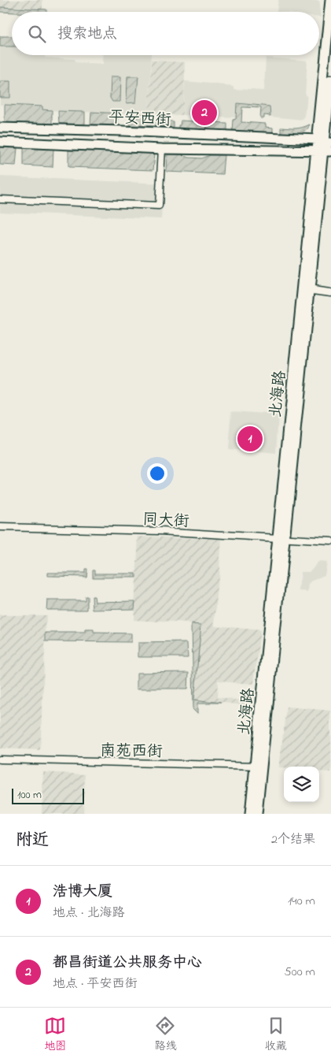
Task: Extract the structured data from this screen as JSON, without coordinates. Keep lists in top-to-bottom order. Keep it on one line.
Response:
{"streets":{"main road":["平安西街","北海路"],"street":["同大街","南苑西街"]},"crossings":[["平安西街","北海路"],["北海路","同大街"],["北海路","南苑西街"]],"scale_bar":"100 m","page":{"search":"搜索地点","pins":["2","1"],"scale":"100 m","heading":["附近","2个结果"],"list":[{"mark":"1","name":"浩博大厦","note":"地点 · 北海路","value":"140 m"},{"mark":"2","name":"都昌街道公共服务中心","note":"地点 · 平安西街","value":"500 m"}],"nav":["地图","路线","收藏"]}}
